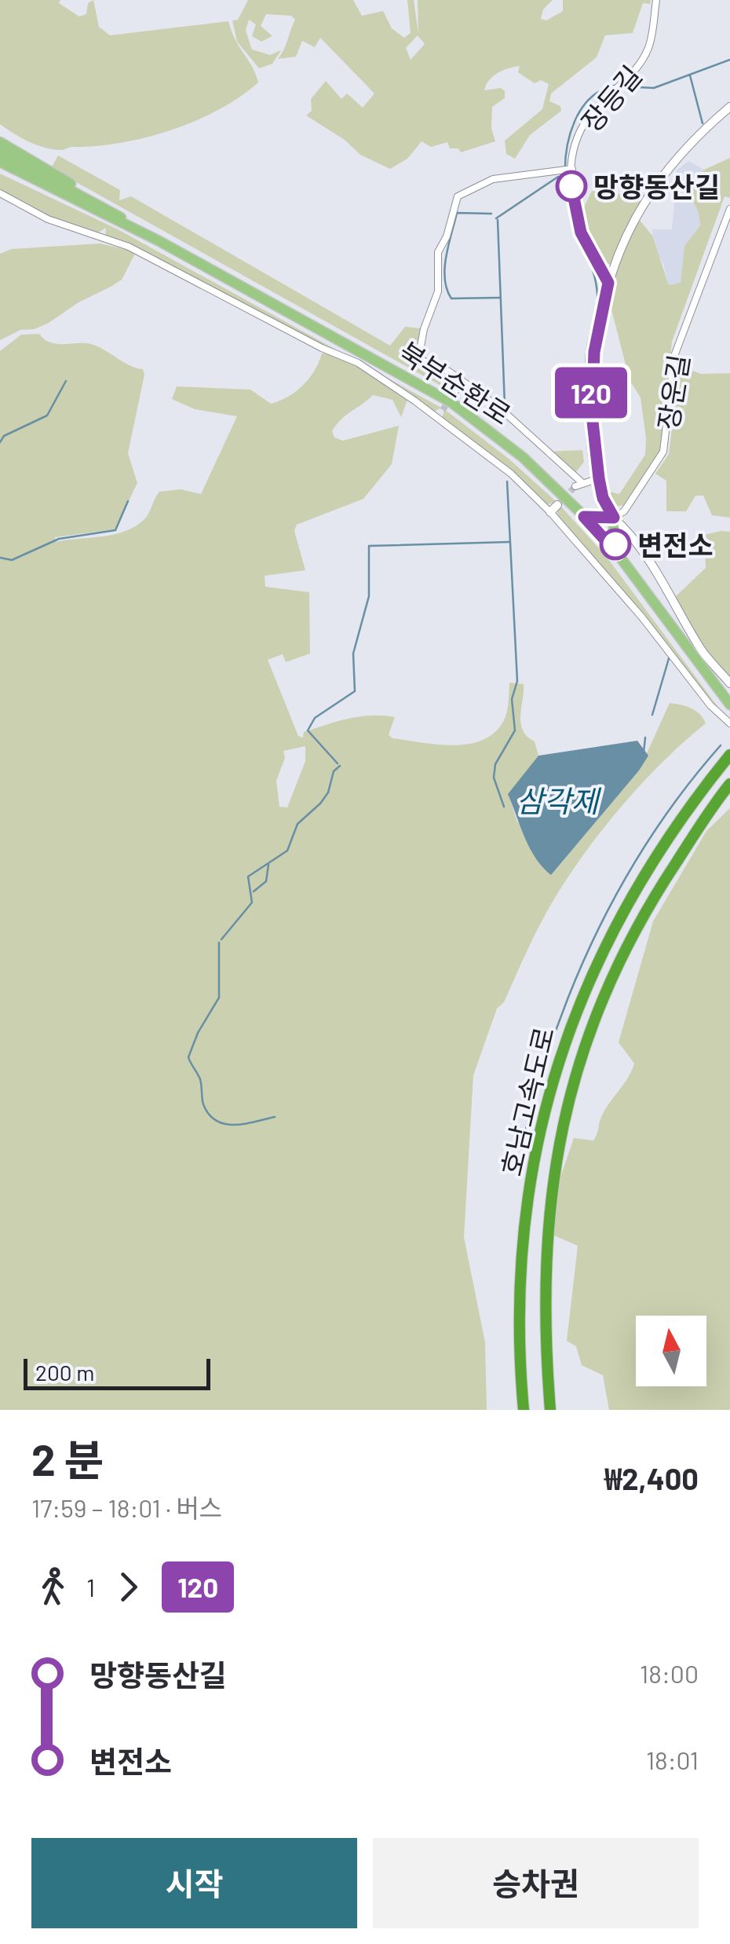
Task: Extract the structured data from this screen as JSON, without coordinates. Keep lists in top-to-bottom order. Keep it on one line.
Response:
{"streets":{"highway":["호남고속도로"],"main road":["북부순환로"],"street":["장등길","장운길"]},"water":["삼각제"],"places":["망향동산길","변전소"],"lines":["bus line 120"],"scale_bar":"200 m","north":"top","page":{"on_map":"120","scale":"200 m","heading":["2 분","17:59 – 18:01 · 버스","₩2,400"],"legs":["1","120"],"list":[{"name":"망향동산길","value":"18:00"},{"name":"변전소","value":"18:01"}],"buttons":["시작","승차권"]}}
